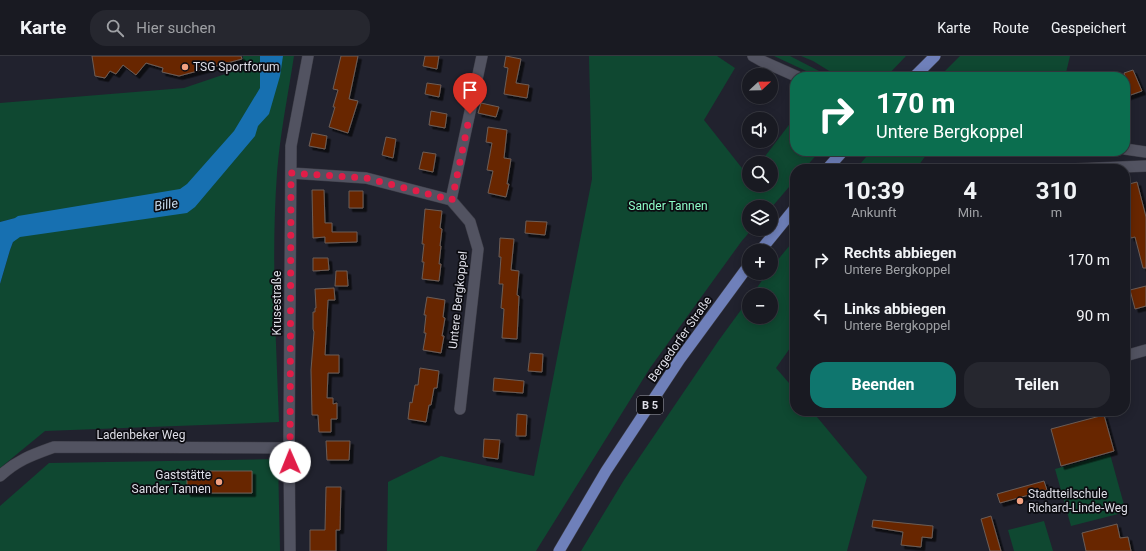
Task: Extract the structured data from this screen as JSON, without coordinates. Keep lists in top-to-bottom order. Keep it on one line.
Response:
{"streets":{"main road":["Bergedorfer Straße","B 5"],"street":["Untere Bergkoppel","Krusestraße","Ladenbeker Weg"]},"crossings":[["Krusestraße","Ladenbeker Weg"]],"water":["Bille"],"parks":["Sander Tannen"],"places":["TSG Sportforum","Gaststätte Sander Tannen","Stadtteilschule Richard-Linde-Weg"],"north":"right","page":{"header":"Karte","search":"Hier suchen","nav":["Karte","Route","Gespeichert"],"map_buttons":["+","−"],"turn":["170 m","Untere Bergkoppel"],"eta":["10:39","Ankunft","4","Min.","310","m"],"list":[{"name":"Rechts abbiegen","note":"Untere Bergkoppel","value":"170 m"},{"name":"Links abbiegen","note":"Untere Bergkoppel","value":"90 m"}],"buttons":["Beenden","Teilen"]}}
